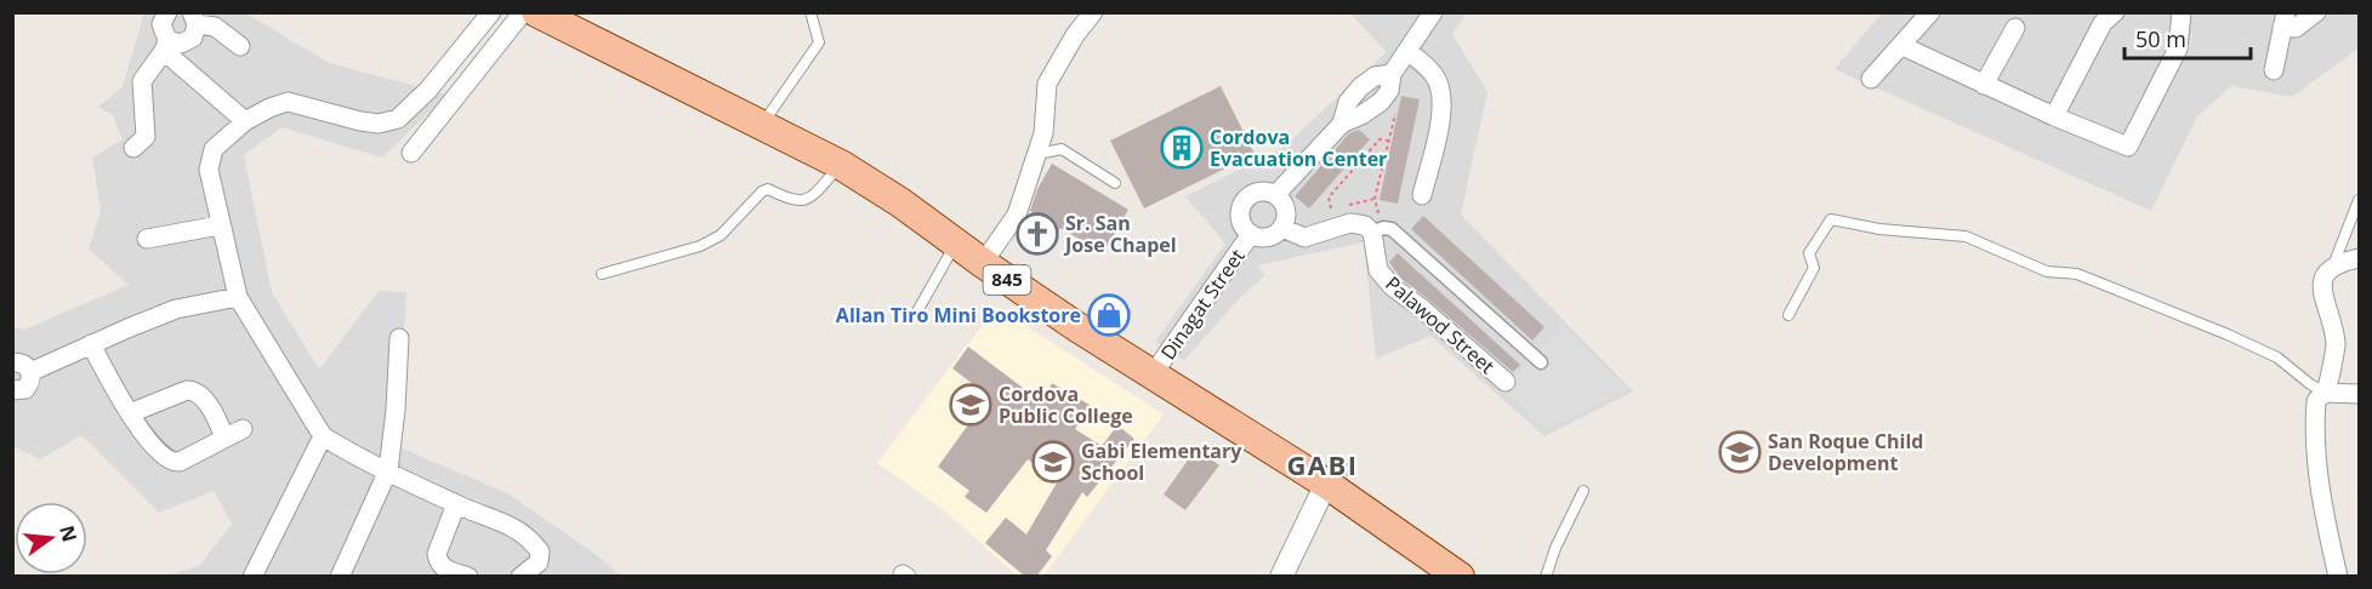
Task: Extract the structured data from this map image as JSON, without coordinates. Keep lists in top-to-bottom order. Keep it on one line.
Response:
{"streets":{"main road":["845"],"street":["Dinagat Street","Palawod Street"]},"crossings":[["845","Dinagat Street"]],"districts":["GABI"],"places":{"building":["Cordova Evacuation Center"],"church":["Sr. San Jose Chapel"],"shop":["Allan Tiro Mini Bookstore"],"school or university":["Cordova Public College","San Roque Child Development","Gabi Elementary School"]},"scale_bar":"50 m","north":"right"}
